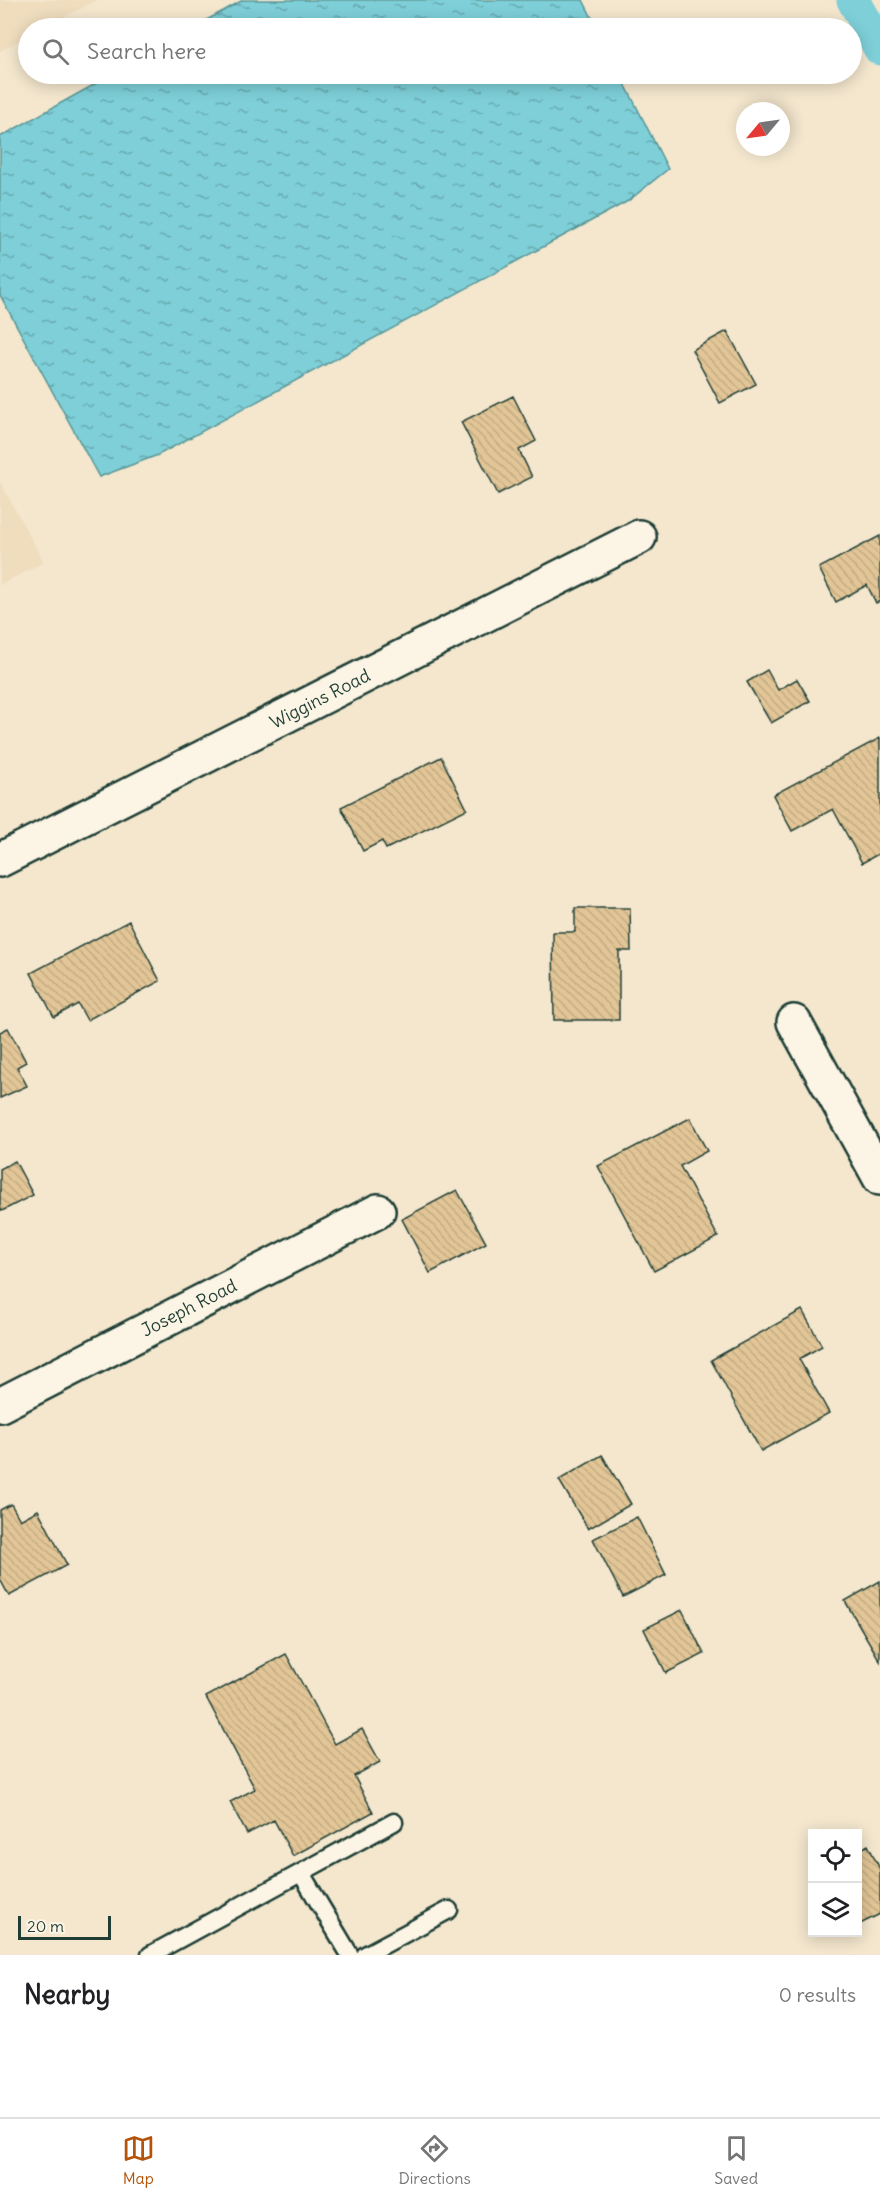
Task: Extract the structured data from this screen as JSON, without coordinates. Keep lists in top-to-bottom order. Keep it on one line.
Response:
{"streets":{"street":["Wiggins Road","Joseph Road"]},"scale_bar":"20 m","north":"bottom left","page":{"search":"Search here","scale":"20 m","heading":["Nearby","0 results"],"nav":["Map","Directions","Saved"]}}
